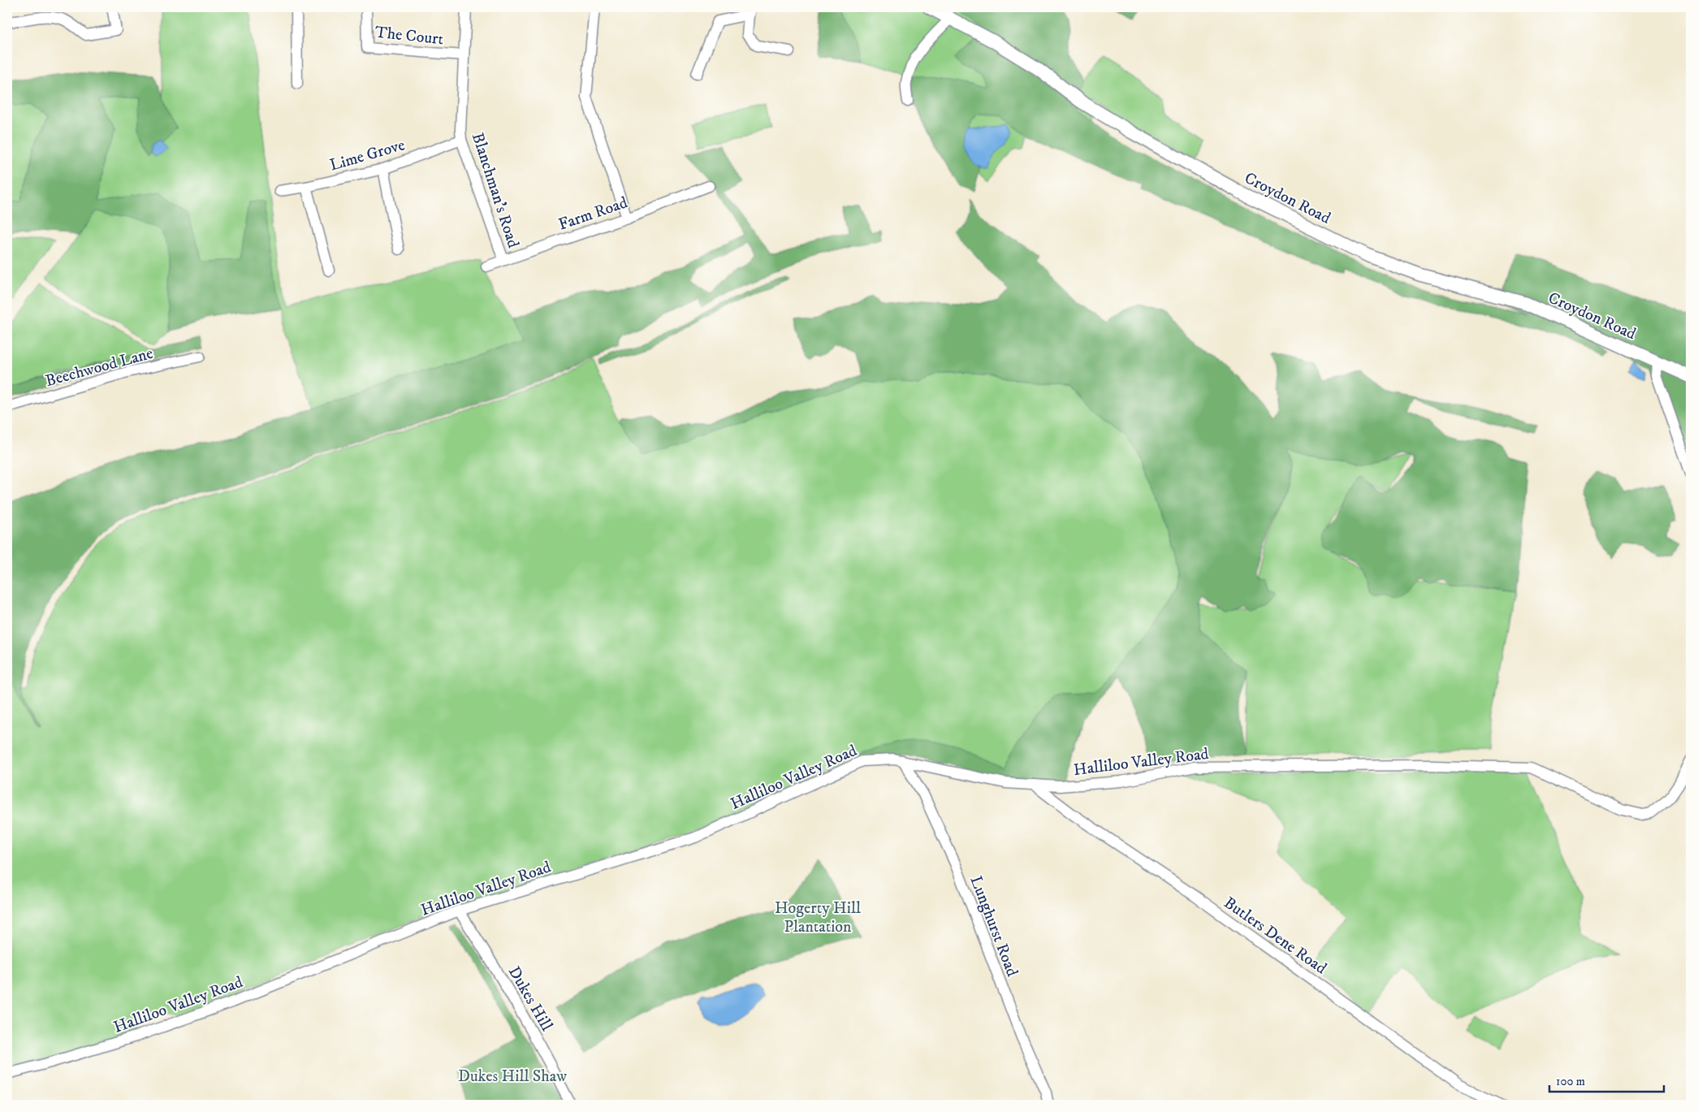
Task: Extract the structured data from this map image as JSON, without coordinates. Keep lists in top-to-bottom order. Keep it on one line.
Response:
{"streets":{"main road":["Croydon Road"],"street":["The Court","Lime Grove","Blanchman's Road","Farm Road","Beechwood Lane","Halliloo Valley Road","Lunghurst Road","Butlers Dene Road","Dukes Hill"]},"crossings":[["The Court","Blanchman's Road"],["Lime Grove","Blanchman's Road"],["Blanchman's Road","Farm Road"],["Halliloo Valley Road","Lunghurst Road"],["Halliloo Valley Road","Butlers Dene Road"],["Halliloo Valley Road","Dukes Hill"]],"parks":["Hogerty Hill Plantation","Dukes Hill Shaw"],"scale_bar":"100 m"}
